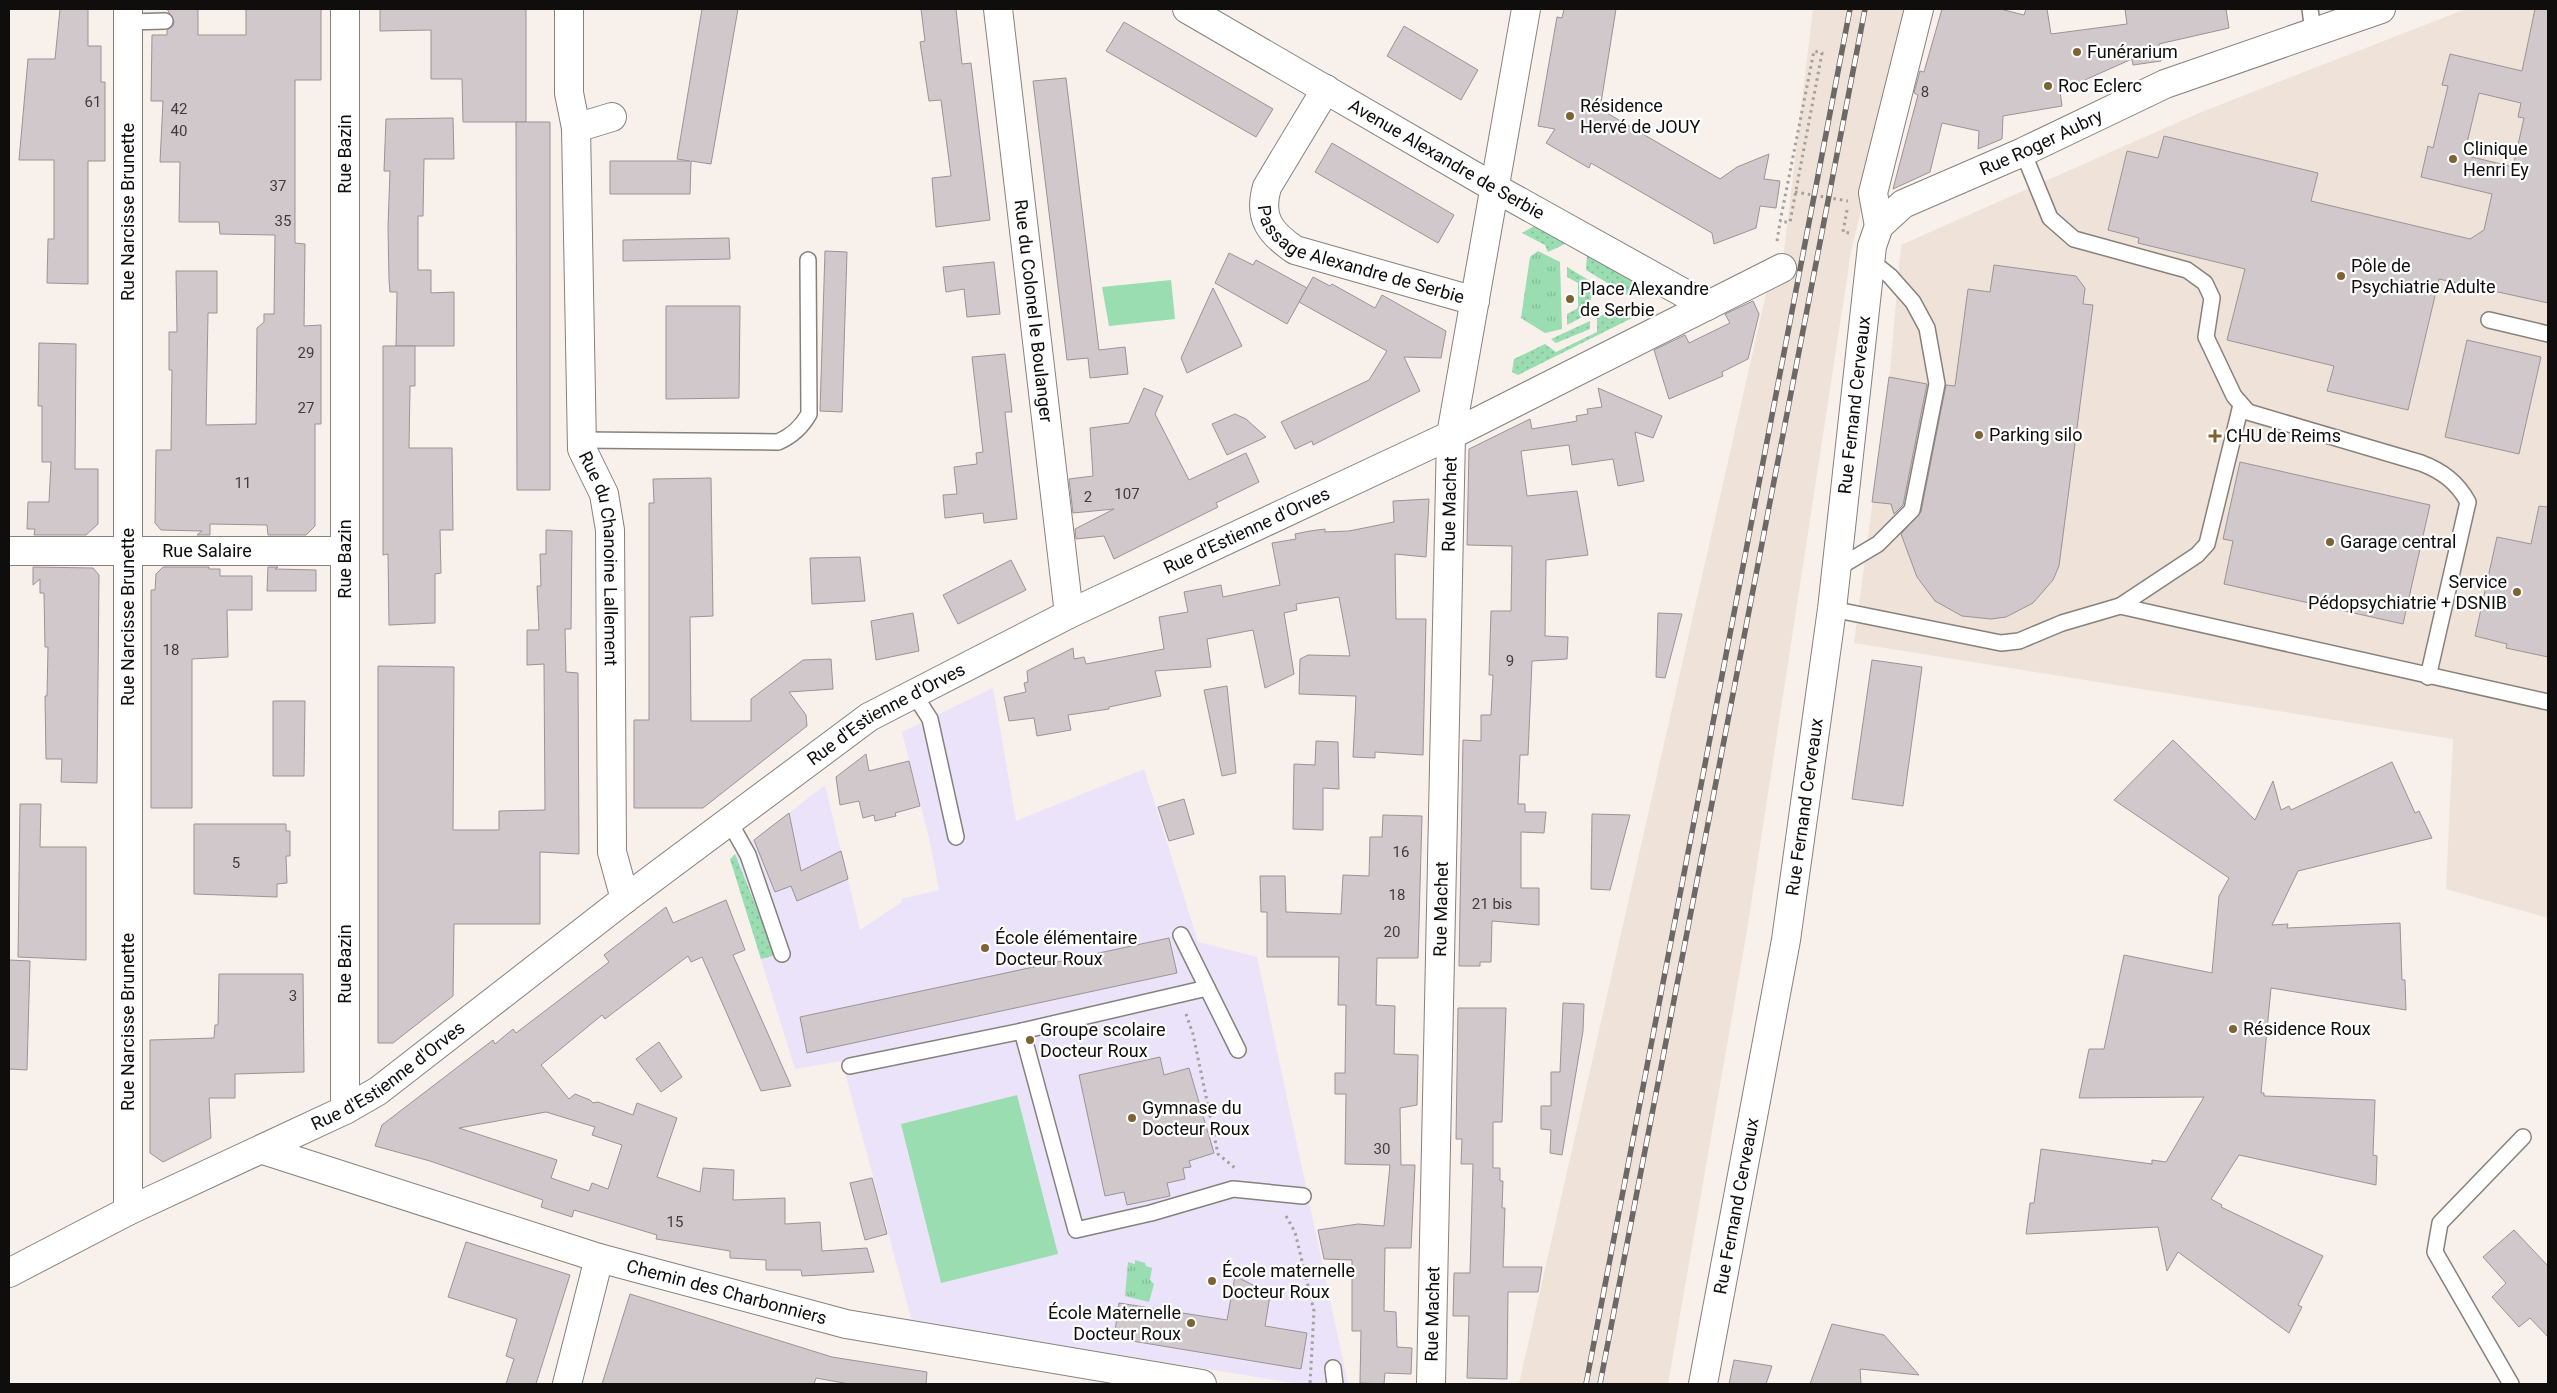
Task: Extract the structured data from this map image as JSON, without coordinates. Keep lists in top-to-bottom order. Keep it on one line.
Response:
{"streets":{"street":["Rue Roger Aubry","Rue Bazin","Avenue Alexandre de Serbie","Rue Narcisse Brunette","Passage Alexandre de Serbie","Rue du Colonel le Boulanger","Rue Fernand Cerveaux","Rue Machet","Rue d'Estienne d'Orves","Rue Salaire","Rue du Chanoine Lallement","Chemin des Charbonniers"]},"crossings":[["Rue Roger Aubry","Rue Fernand Cerveaux"],["Rue Bazin","Rue d'Estienne d'Orves"],["Rue Bazin","Rue Salaire"],["Avenue Alexandre de Serbie","Passage Alexandre de Serbie"],["Avenue Alexandre de Serbie","Rue d'Estienne d'Orves"],["Rue Narcisse Brunette","Rue d'Estienne d'Orves"],["Rue Narcisse Brunette","Rue Salaire"],["Rue du Colonel le Boulanger","Rue d'Estienne d'Orves"],["Rue Machet","Rue d'Estienne d'Orves"],["Rue d'Estienne d'Orves","Rue du Chanoine Lallement"],["Rue d'Estienne d'Orves","Chemin des Charbonniers"]],"places":{"other":["Funérarium","Roc Eclerc","Résidence Hervé de JOUY","Clinique Henri Ey","Pôle de Psychiatrie Adulte","Place Alexandre de Serbie","Parking silo","Garage central","Service Pédopsychiatrie + DSNIB","École élémentaire Docteur Roux","Résidence Roux","Groupe scolaire Docteur Roux","Gymnase du Docteur Roux","École maternelle Docteur Roux","École Maternelle Docteur Roux"],"health":["CHU de Reims"]},"house_numbers":["8","61","42","40","37","35","29","27","11","107","2","18","9","16","5","18","21 bis","20","3","30","15"]}
